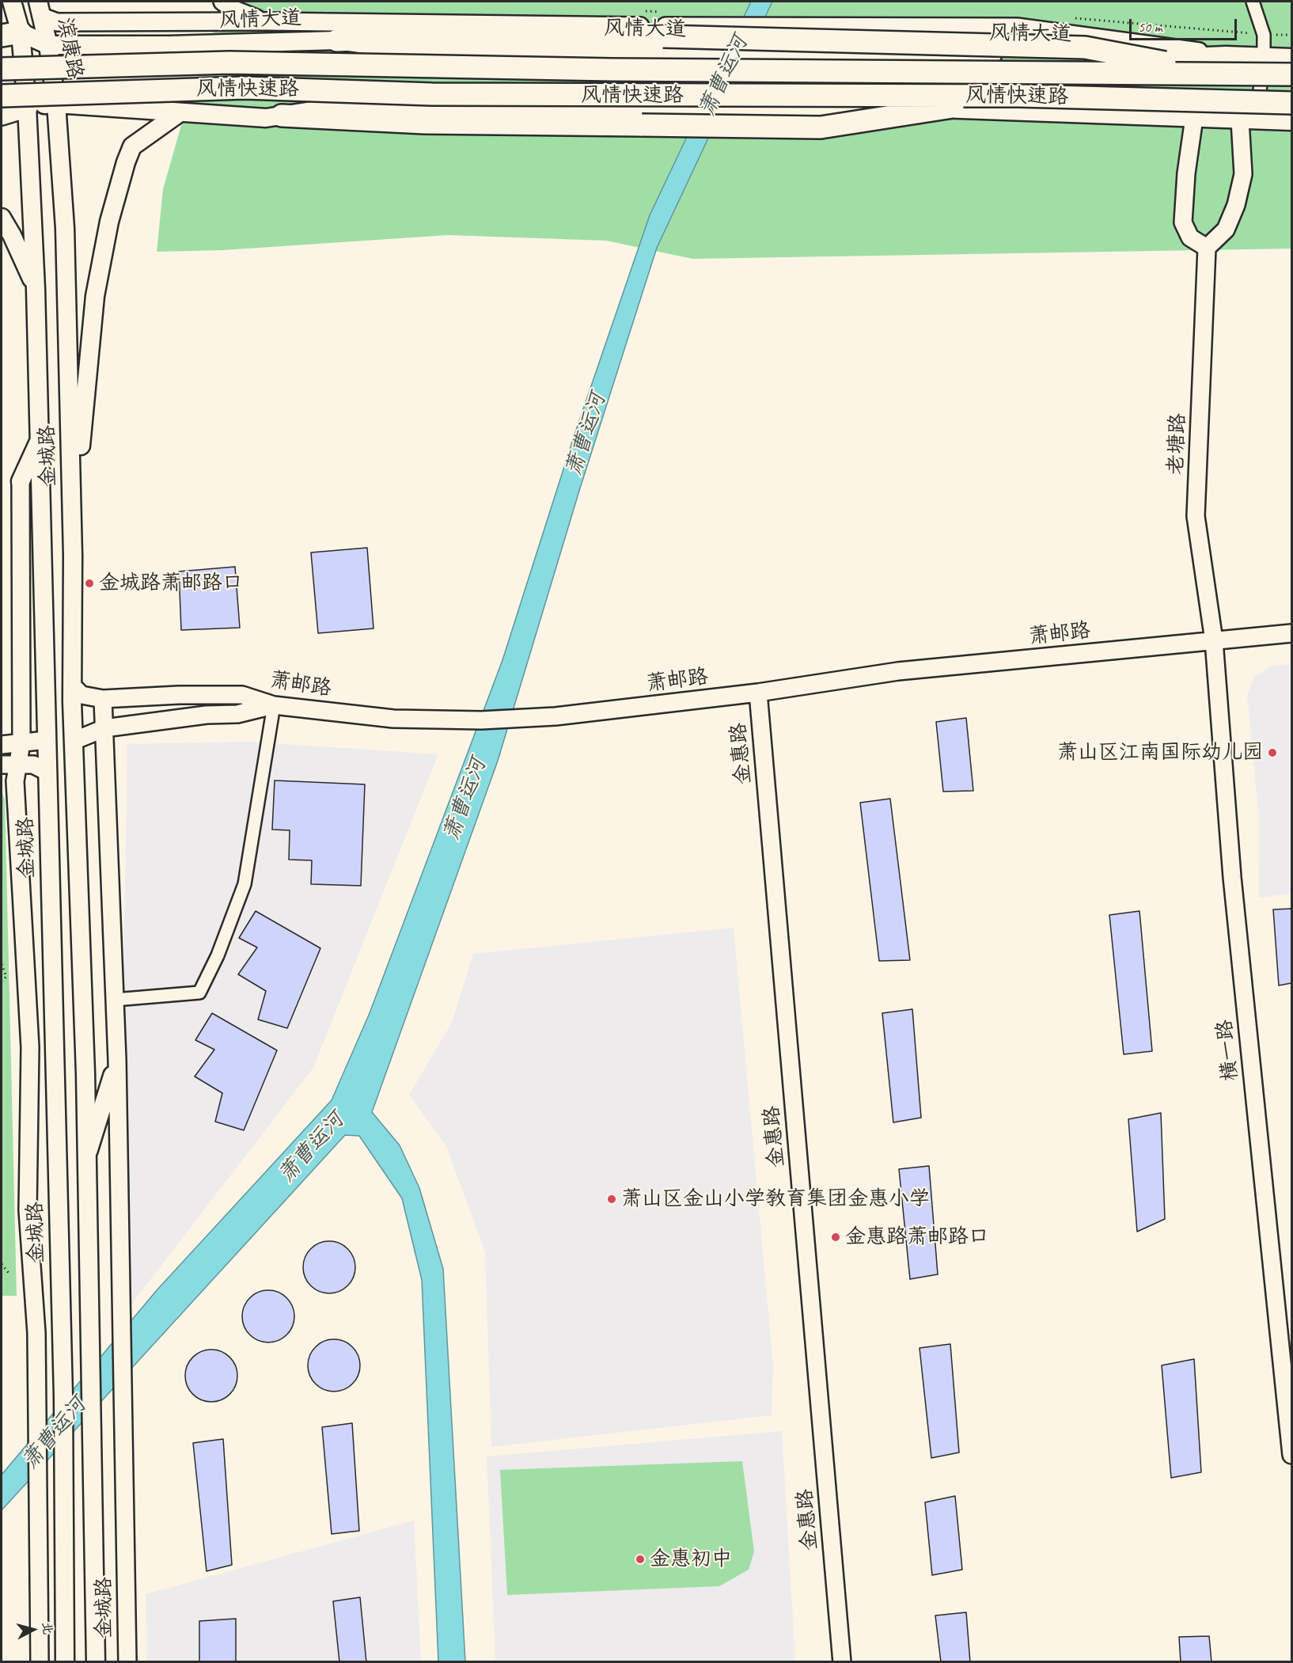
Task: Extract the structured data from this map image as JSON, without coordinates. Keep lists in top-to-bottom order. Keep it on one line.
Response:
{"streets":{"highway":["风情快速路"],"main road":["风情大道","滨康路","老塘路","金城路","萧邮路","金惠路","横一路"]},"crossings":[["风情大道","滨康路"],["风情大道","风情快速路"],["风情大道","金城路"],["滨康路","金城路"],["老塘路","萧邮路"],["老塘路","横一路"],["金城路","萧邮路"],["萧邮路","金惠路"],["萧邮路","横一路"]],"water":["萧曹运河"],"places":["金城路萧邮路口","萧山区江南国际幼儿园","萧山区金山小学教育集团金惠小学","金惠路萧邮路口","金惠初中"],"scale_bar":"50 m","north":"right"}
